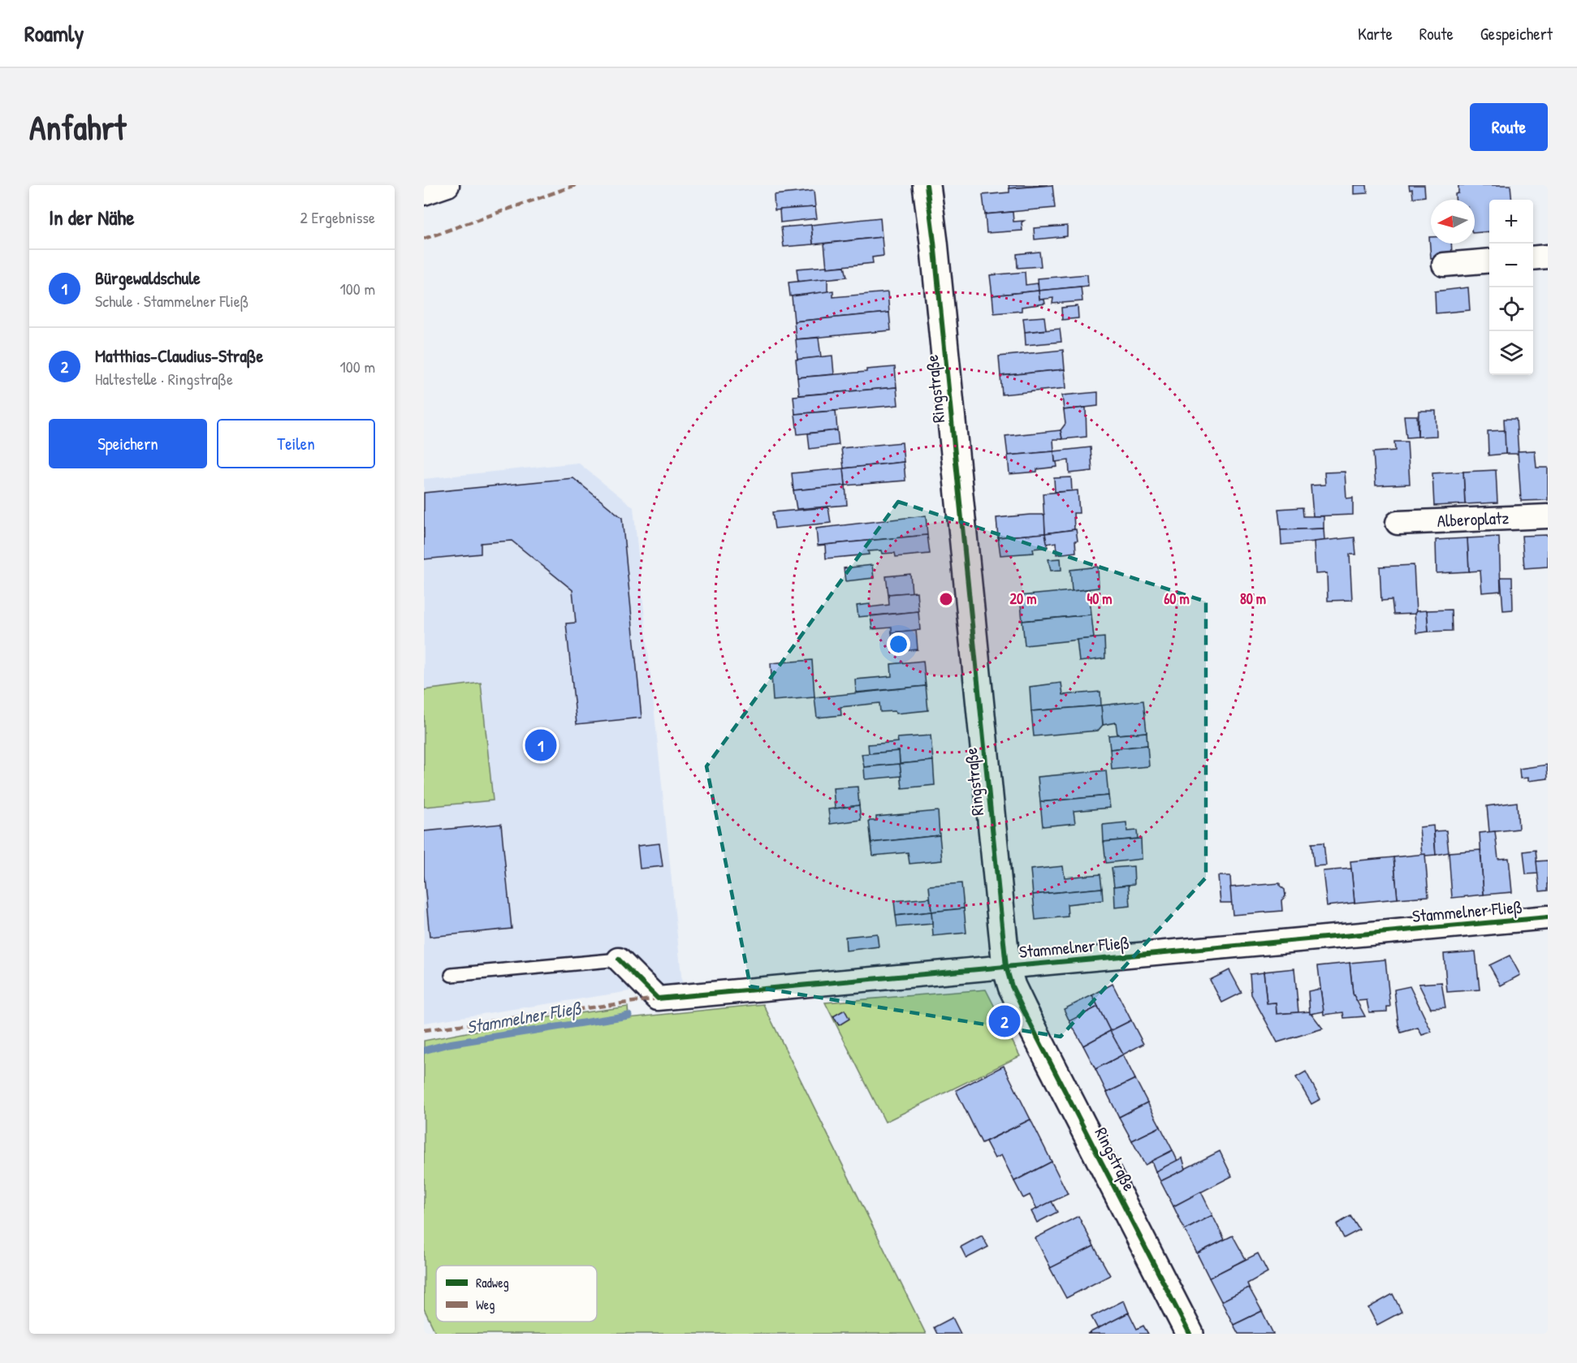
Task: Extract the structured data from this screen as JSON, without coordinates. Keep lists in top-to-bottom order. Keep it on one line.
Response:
{"streets":{"main road":["Ringstraße"],"street":["Alberoplatz","Stammelner Fließ"]},"crossings":[["Ringstraße","Stammelner Fließ"]],"water":["Stammelner Fließ"],"legend":["Radweg","Weg"],"north":"left","page":{"header":"Roamly","nav":["Karte","Route","Gespeichert"],"buttons":["Route",["Speichern","Teilen"]],"title":"Anfahrt","heading":["In der Nähe","2 Ergebnisse"],"map_buttons":["+","−"],"list":[{"mark":"1","name":"Bürgewaldschule","note":"Schule · Stammelner Fließ","value":"100 m"},{"mark":"2","name":"Matthias-Claudius-Straße","note":"Haltestelle · Ringstraße","value":"100 m"}],"pins":["1","2"]},"rings":["20 m","40 m","60 m","80 m"]}
